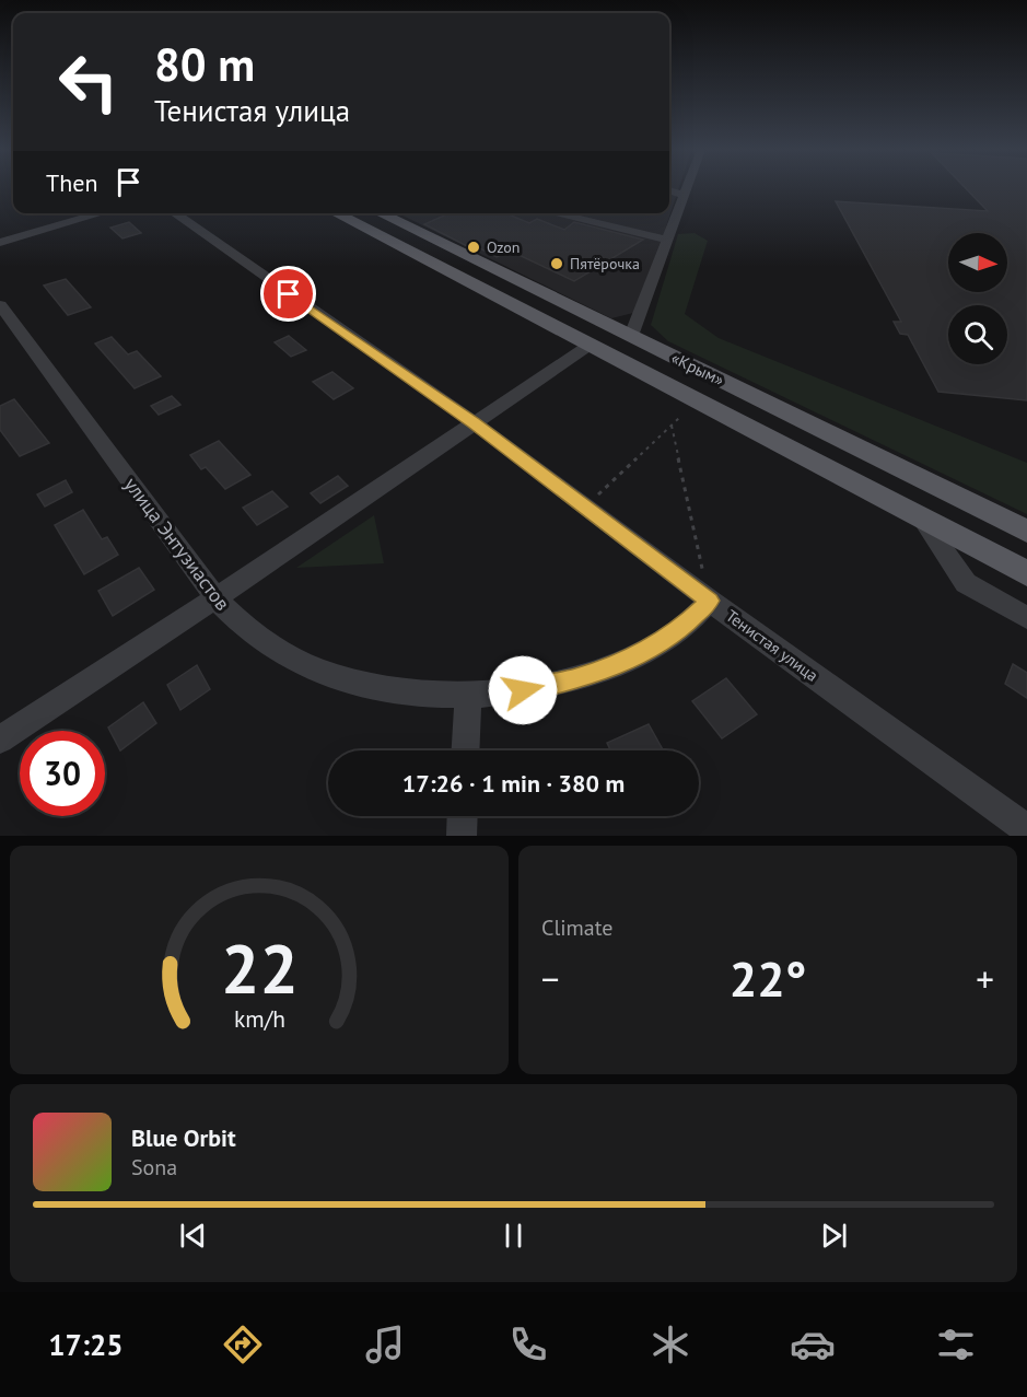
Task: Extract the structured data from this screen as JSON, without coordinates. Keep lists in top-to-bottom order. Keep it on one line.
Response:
{"streets":{"main road":["«Крым»"],"street":["улица Энтузиастов","Тенистая улица"]},"crossings":[["улица Энтузиастов","Тенистая улица"]],"places":["Ozon","Пятёрочка"],"north":"right","page":{"turn":["80 m","Тенистая улица"],"then":"Then","limit":"30","trip":"17:26 · 1 min · 380 m","tile":"Climate","heat":["−","22°","+"],"song":["Blue Orbit","Sona"],"tabs":"17:25","gauge":["22","km/h"]}}
